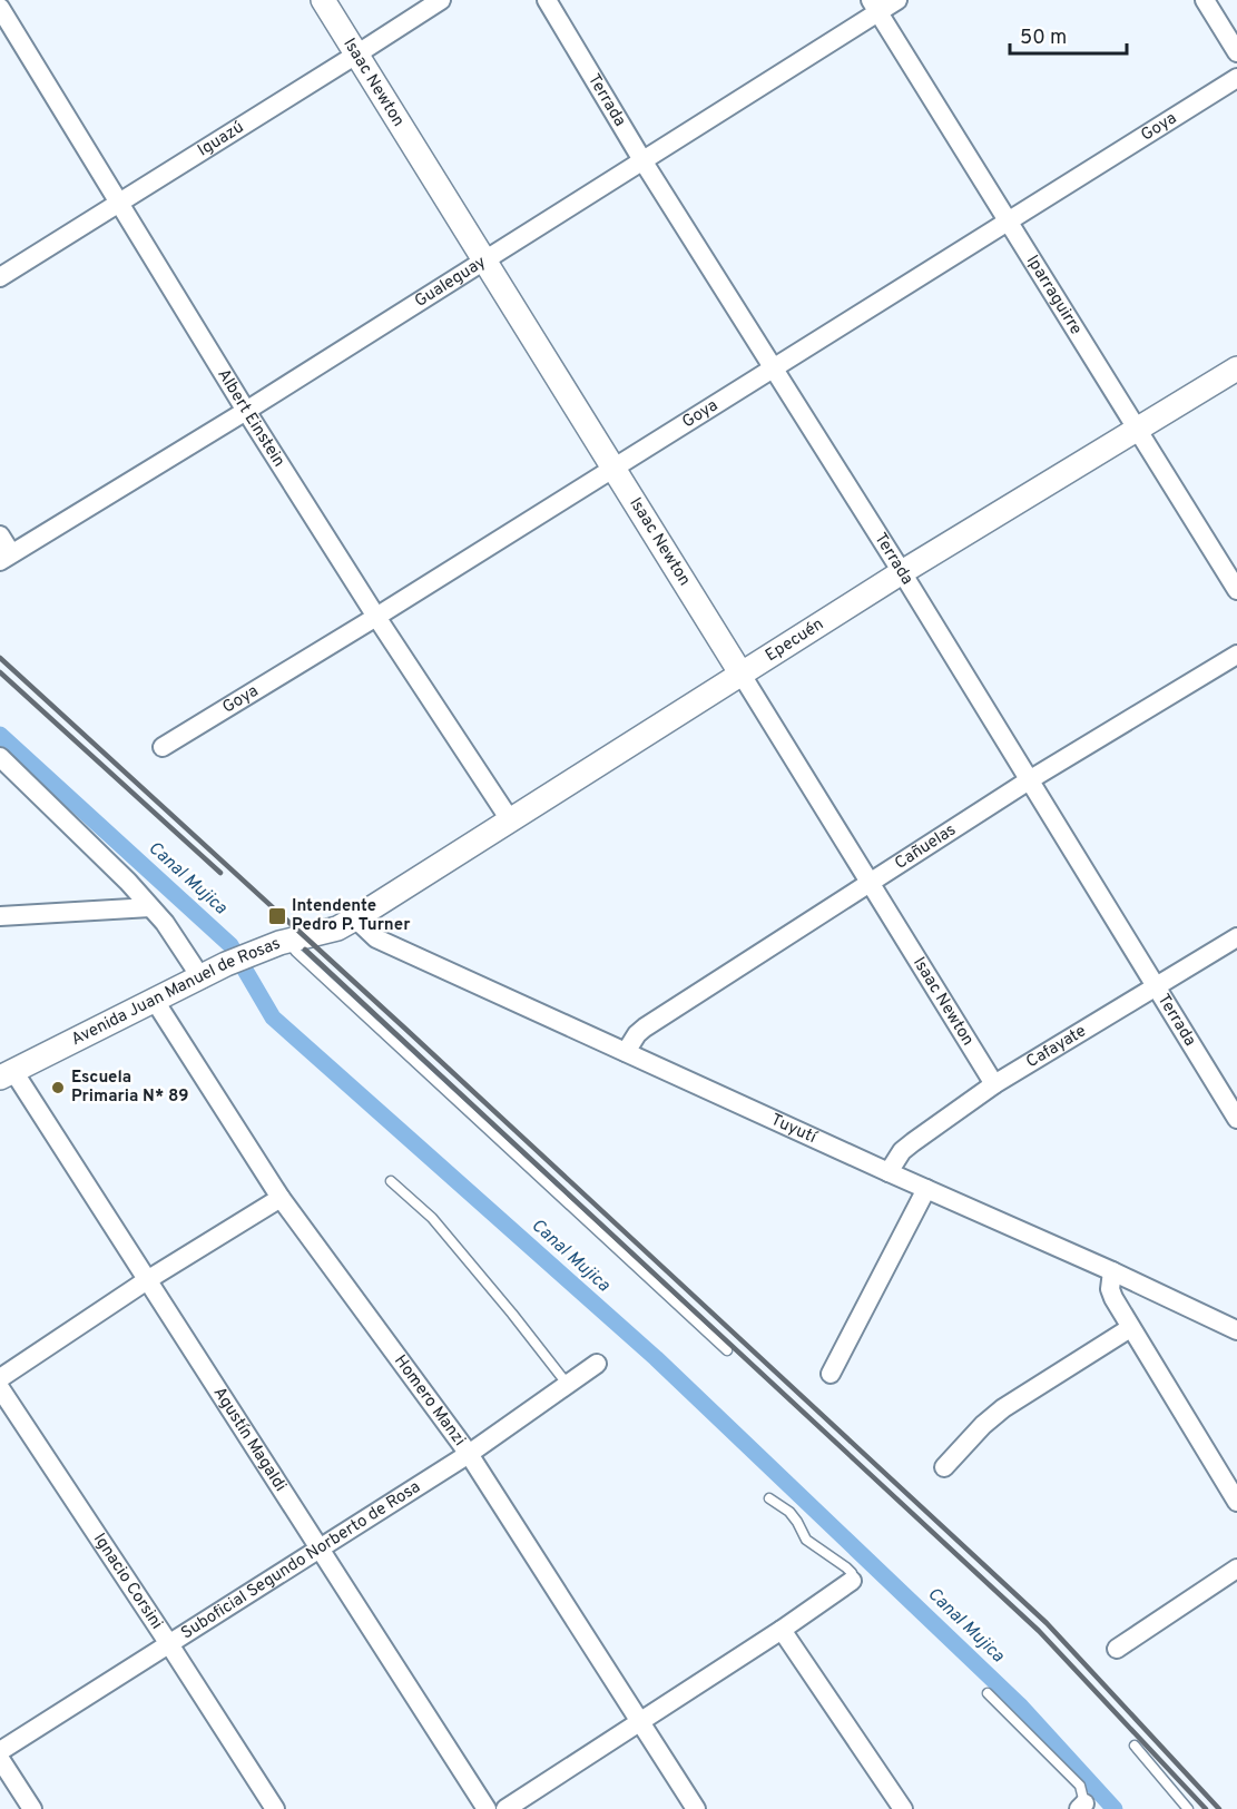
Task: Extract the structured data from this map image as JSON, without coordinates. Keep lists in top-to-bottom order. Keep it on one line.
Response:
{"streets":{"street":["Isaac Newton","Terrada","Goya","Iguazú","Gualeguay","Iparraguirre","Albert Einstein","Epecuén","Cañuelas","Avenida Juan Manuel de Rosas","Cafayate","Tuyutí","Homero Manzi","Agustín Magaldi","Suboficial Segundo Norberto de Rosa","Ignacio Corsini"]},"crossings":[["Isaac Newton","Goya"],["Isaac Newton","Iguazú"],["Isaac Newton","Gualeguay"],["Isaac Newton","Epecuén"],["Isaac Newton","Cañuelas"],["Isaac Newton","Cafayate"],["Terrada","Goya"],["Terrada","Gualeguay"],["Terrada","Epecuén"],["Terrada","Cañuelas"],["Terrada","Cafayate"],["Goya","Iparraguirre"],["Goya","Albert Einstein"],["Iguazú","Albert Einstein"],["Gualeguay","Iparraguirre"],["Gualeguay","Albert Einstein"],["Iparraguirre","Epecuén"],["Albert Einstein","Epecuén"],["Epecuén","Avenida Juan Manuel de Rosas"],["Epecuén","Tuyutí"],["Cañuelas","Tuyutí"],["Avenida Juan Manuel de Rosas","Tuyutí"],["Avenida Juan Manuel de Rosas","Homero Manzi"],["Avenida Juan Manuel de Rosas","Agustín Magaldi"],["Cafayate","Tuyutí"],["Homero Manzi","Suboficial Segundo Norberto de Rosa"],["Agustín Magaldi","Suboficial Segundo Norberto de Rosa"],["Suboficial Segundo Norberto de Rosa","Ignacio Corsini"]],"water":["Canal Mujica"],"places":{"transit":["Intendente Pedro P. Turner"],"other":["Escuela Primaria N* 89"]},"scale_bar":"50 m"}
